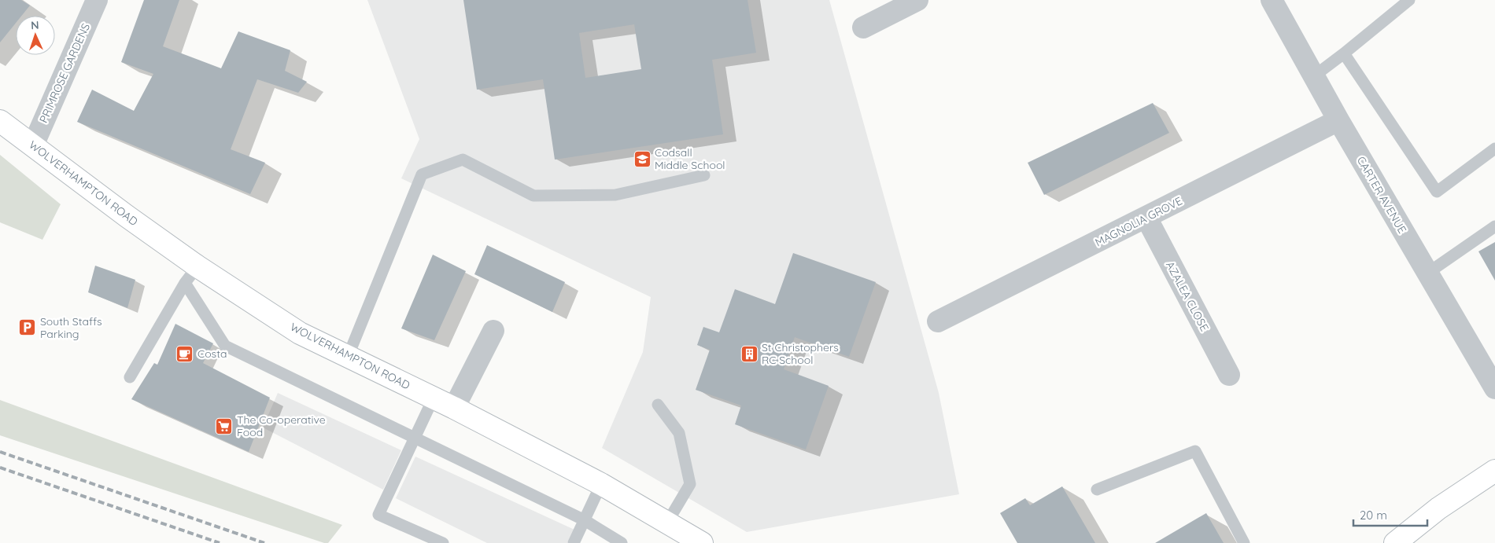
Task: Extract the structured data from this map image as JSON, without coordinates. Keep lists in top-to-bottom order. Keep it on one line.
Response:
{"streets":{"street":["PRIMROSE GARDENS","WOLVERHAMPTON ROAD","CARTER AVENUE","MAGNOLIA GROVE","AZALEA CLOSE"]},"crossings":[["PRIMROSE GARDENS","WOLVERHAMPTON ROAD"],["CARTER AVENUE","MAGNOLIA GROVE"],["MAGNOLIA GROVE","AZALEA CLOSE"]],"places":{"school or university":["Codsall Middle School"],"parking":["South Staffs Parking"],"cafe":["Costa"],"building":["St Christophers RC School"],"supermarket":["The Co-operative Food"]},"scale_bar":"20 m","north":"top"}
